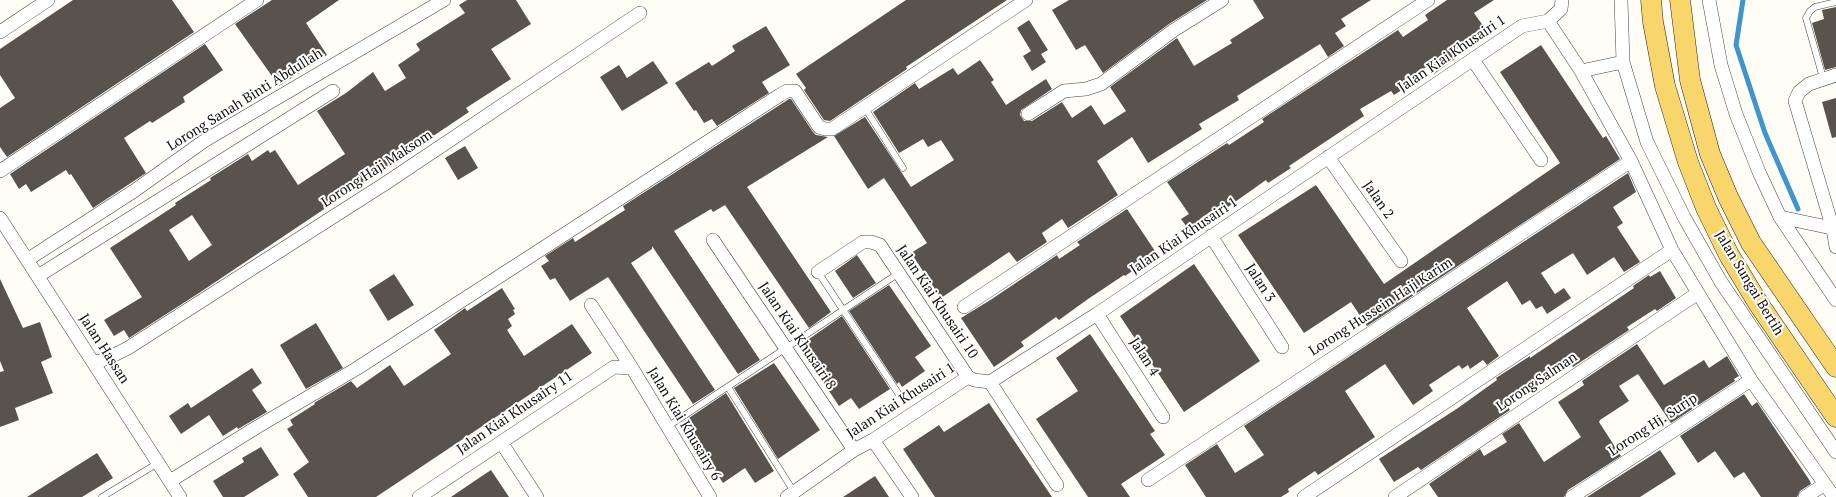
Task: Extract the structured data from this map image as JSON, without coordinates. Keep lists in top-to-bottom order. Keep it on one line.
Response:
{"streets":{"main road":["Jalan Sungai Bertih"],"street":["Jalan Kiai Khusairi 1","Lorong Sanah Binti Abdullah","Lorong Haji Maksom","Jalan 2","Jalan 3","Jalan Kiai Khusairi 10","Lorong Hussein Haji Karim","Jalan Kiai Khusairi 8","Jalan Hassan","Jalan 4","Lorong Salman","Jalan Kiai Khusairy 11","Jalan Kiai Khusairy 6","Lorong Hj. Surip"]},"crossings":[["Jalan Kiai Khusairi 1","Jalan 2"],["Jalan Kiai Khusairi 1","Jalan 3"],["Jalan Kiai Khusairi 1","Jalan Kiai Khusairi 10"],["Jalan Kiai Khusairi 1","Jalan Kiai Khusairi 8"],["Jalan Kiai Khusairi 1","Jalan 4"],["Lorong Sanah Binti Abdullah","Jalan Hassan"],["Lorong Haji Maksom","Jalan Hassan"],["Jalan Kiai Khusairy 11","Jalan Kiai Khusairy 6"]]}
